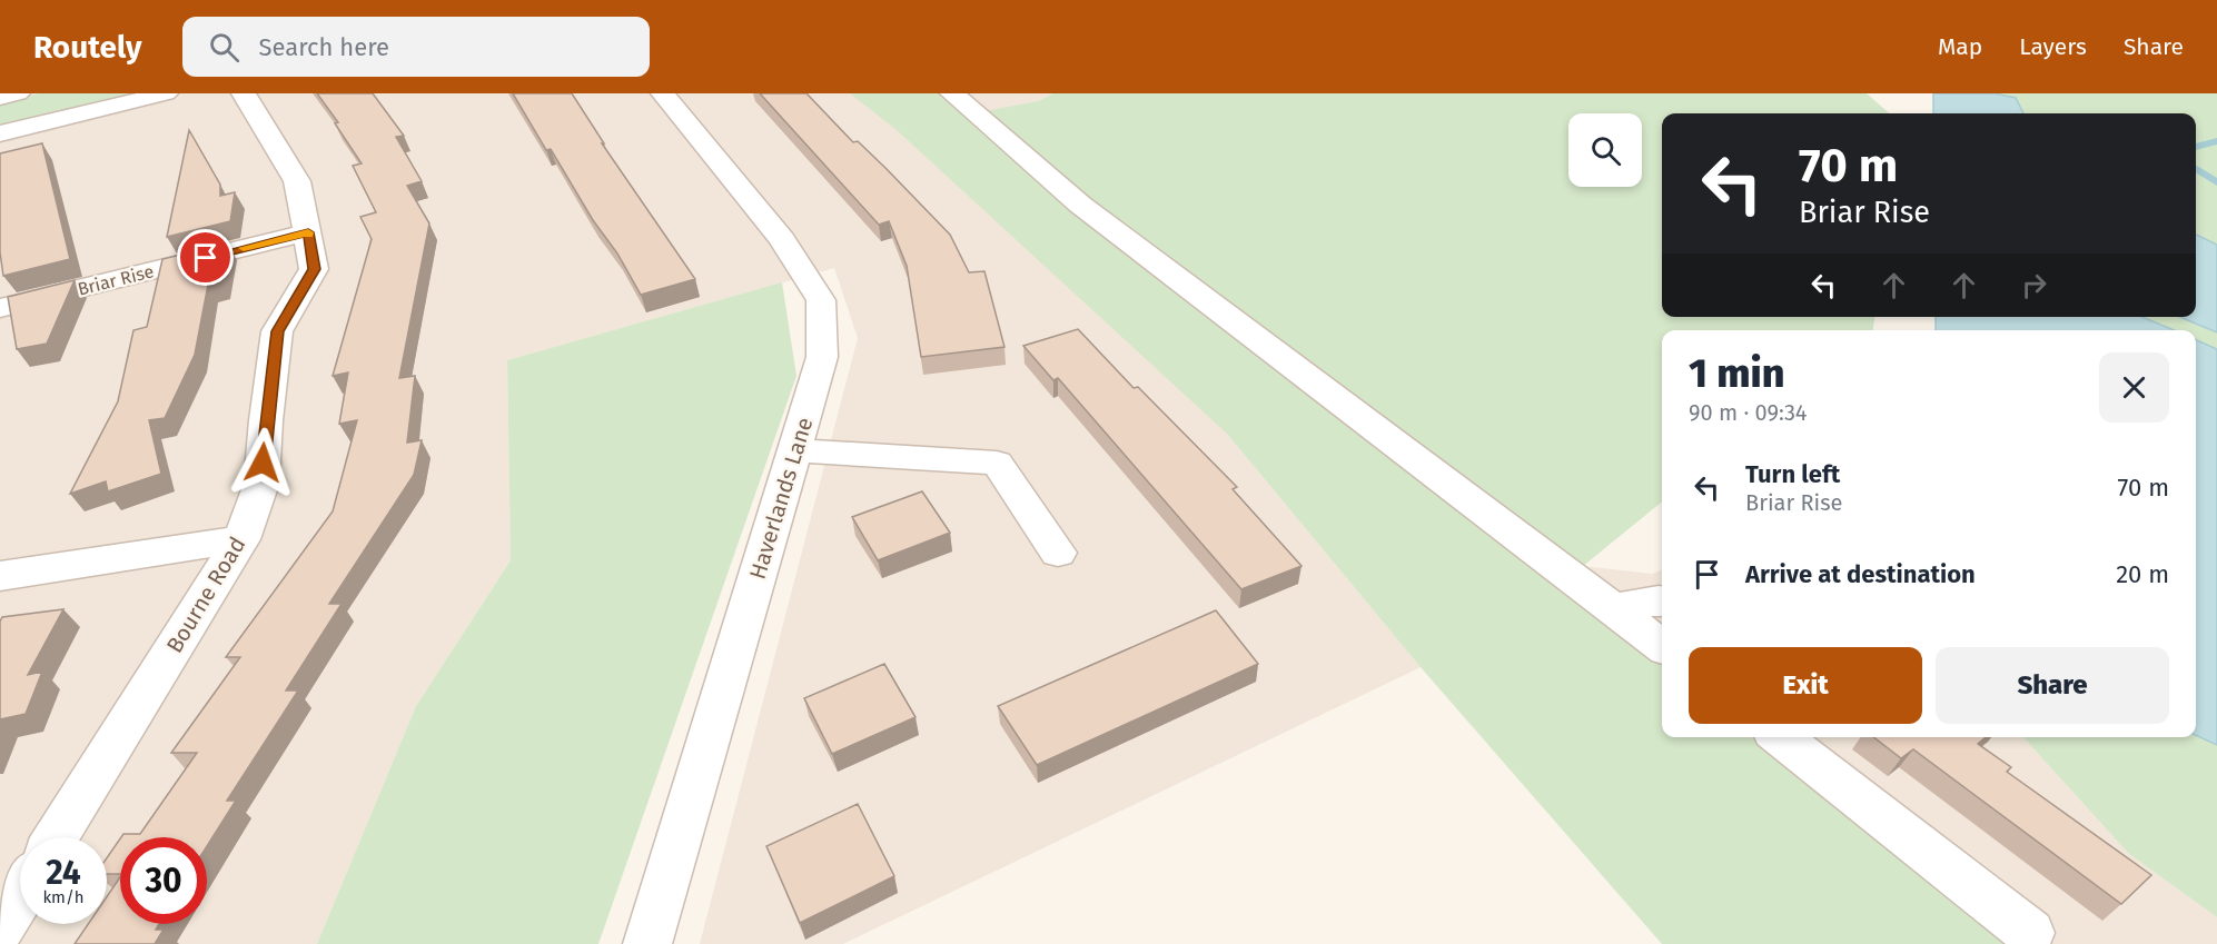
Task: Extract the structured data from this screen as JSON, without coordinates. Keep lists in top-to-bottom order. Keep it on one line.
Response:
{"streets":{"street":["Briar Rise","Haverlands Lane","Bourne Road"]},"crossings":[["Briar Rise","Bourne Road"]],"page":{"header":"Routely","search":"Search here","nav":["Map","Layers","Share"],"turn":["70 m","Briar Rise"],"heading":["1 min","90 m · 09:34"],"list":[{"name":"Turn left","note":"Briar Rise","value":"70 m"},{"name":"Arrive at destination","value":"20 m"}],"buttons":["Exit","Share"],"speed":"24 km/h","limit":"30"}}
